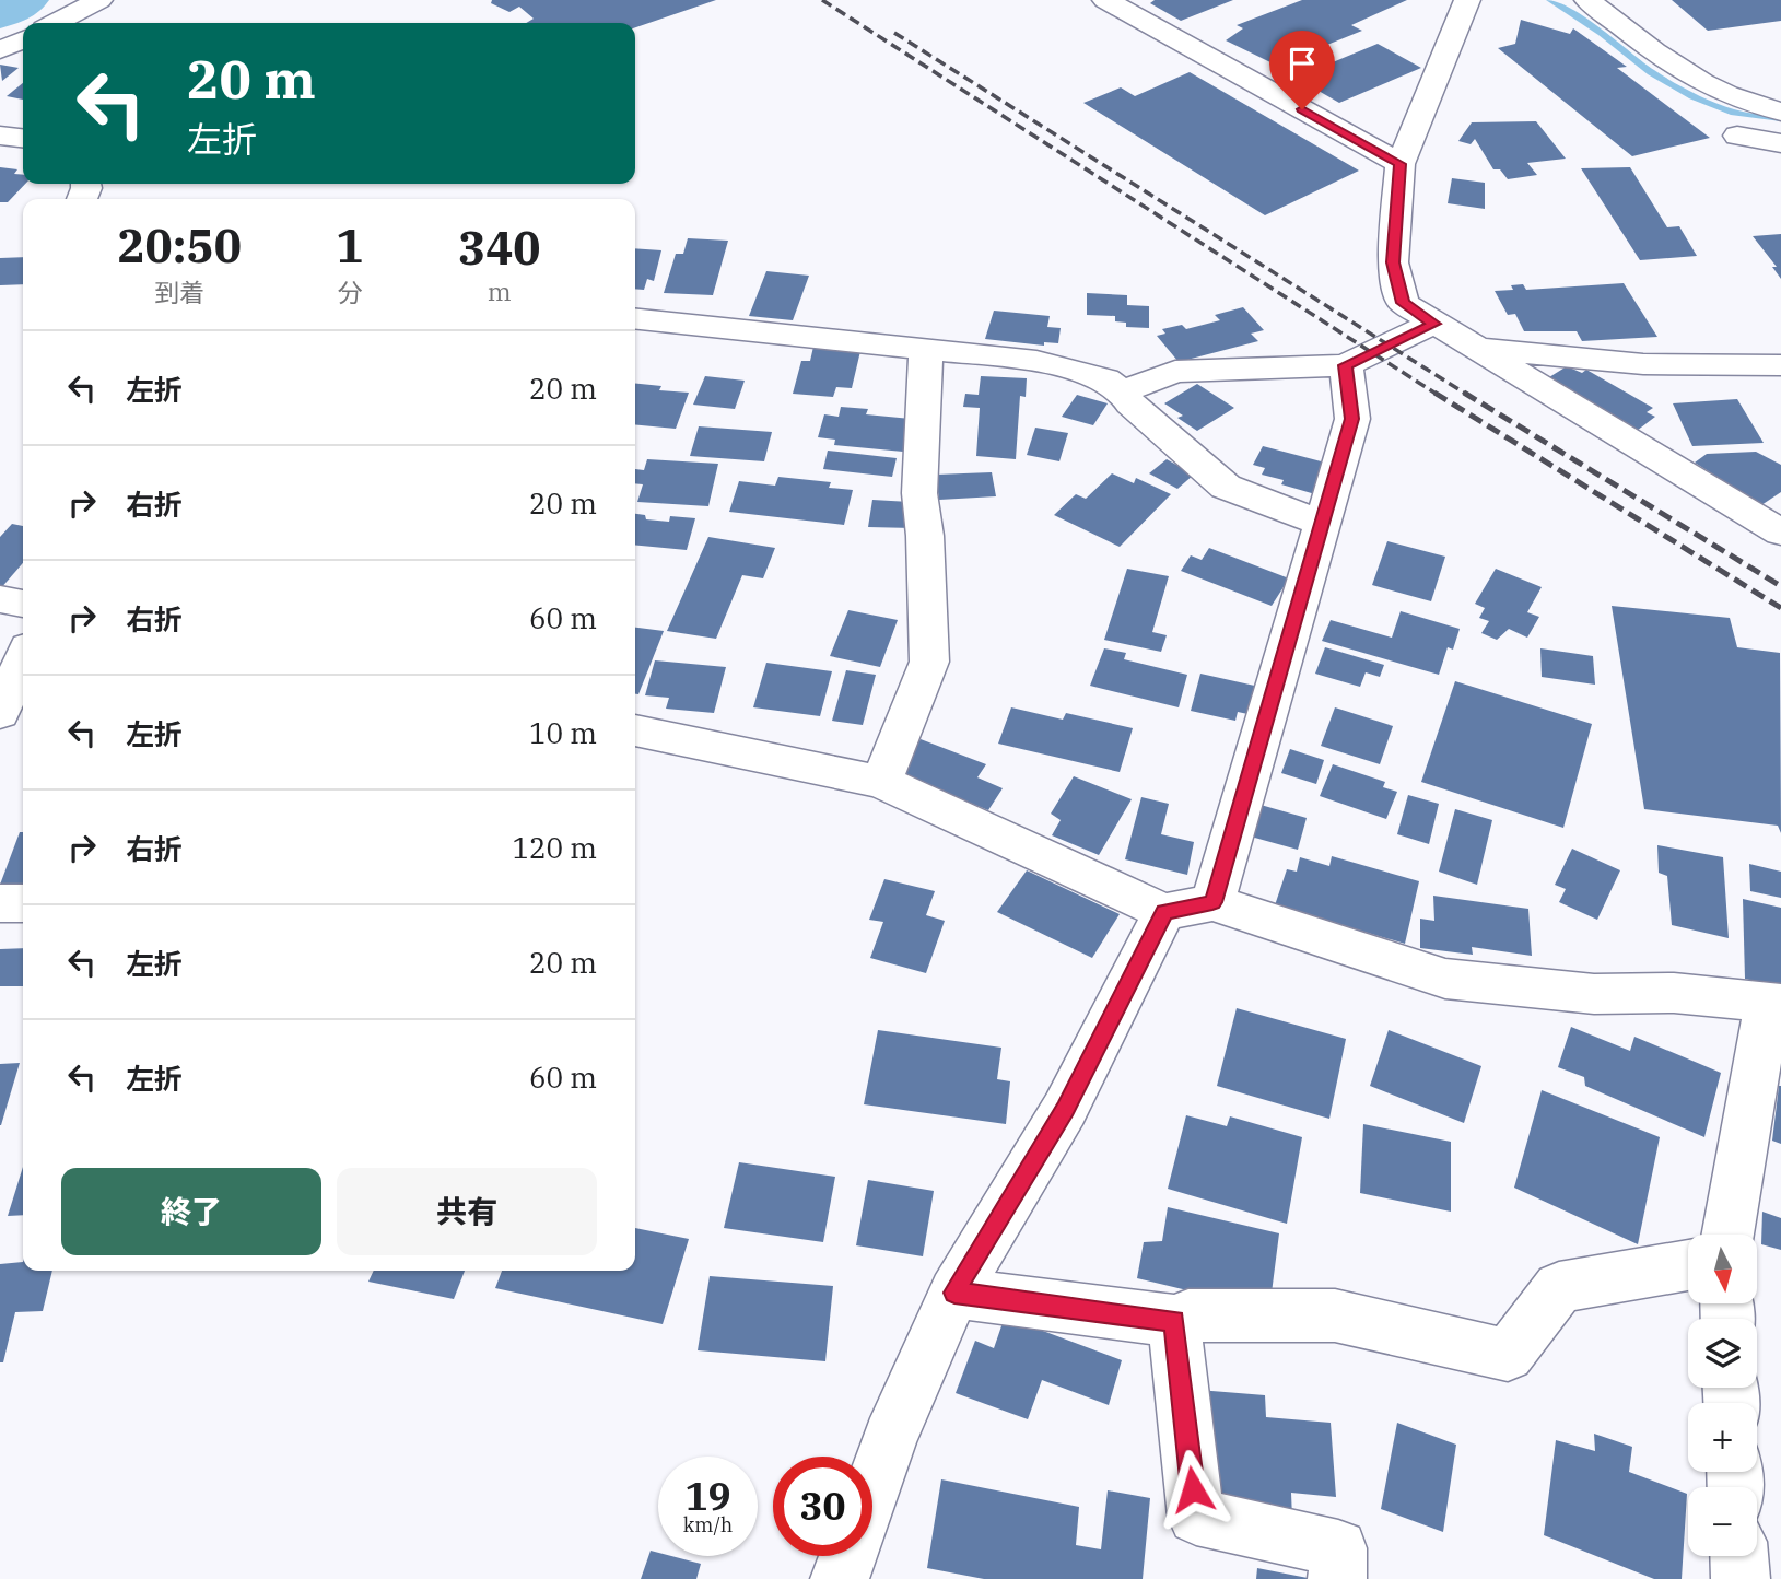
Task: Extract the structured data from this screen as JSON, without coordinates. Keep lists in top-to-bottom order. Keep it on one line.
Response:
{"north":"bottom","page":{"turn":["20 m","左折"],"eta":["20:50","到着","1","分","340","m"],"list":[{"name":"左折","value":"20 m"},{"name":"右折","value":"20 m"},{"name":"右折","value":"60 m"},{"name":"左折","value":"10 m"},{"name":"右折","value":"120 m"},{"name":"左折","value":"20 m"},{"name":"左折","value":"60 m"}],"buttons":["終了","共有"],"map_buttons":["+","−"],"speed":"19 km/h","limit":"30"}}
